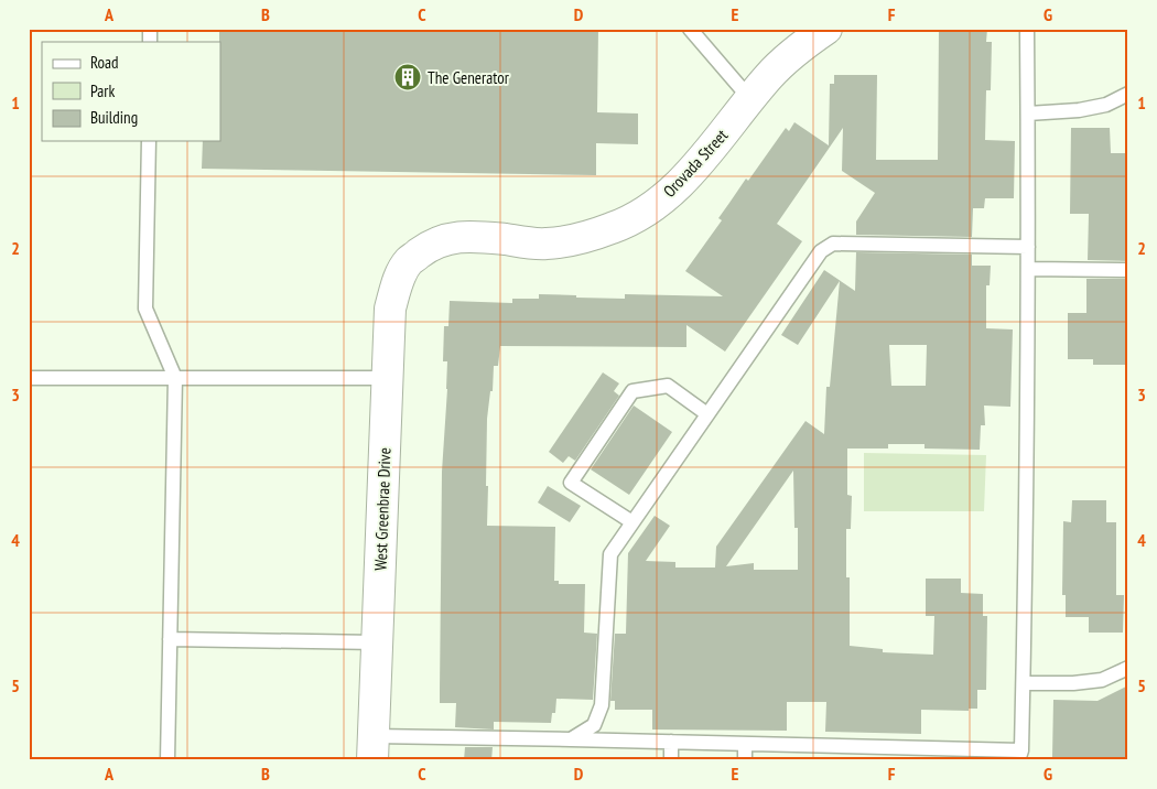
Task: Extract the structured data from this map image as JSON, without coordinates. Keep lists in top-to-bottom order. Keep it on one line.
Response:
{"streets":{"street":["Orovada Street","West Greenbrae Drive"]},"crossings":[["Orovada Street","West Greenbrae Drive"]],"places":{"building":["The Generator"]},"legend":["Road","Park","Building"],"grid":{"columns":["A","B","C","D","E","F","G"],"rows":["1","2","3","4","5"]}}
